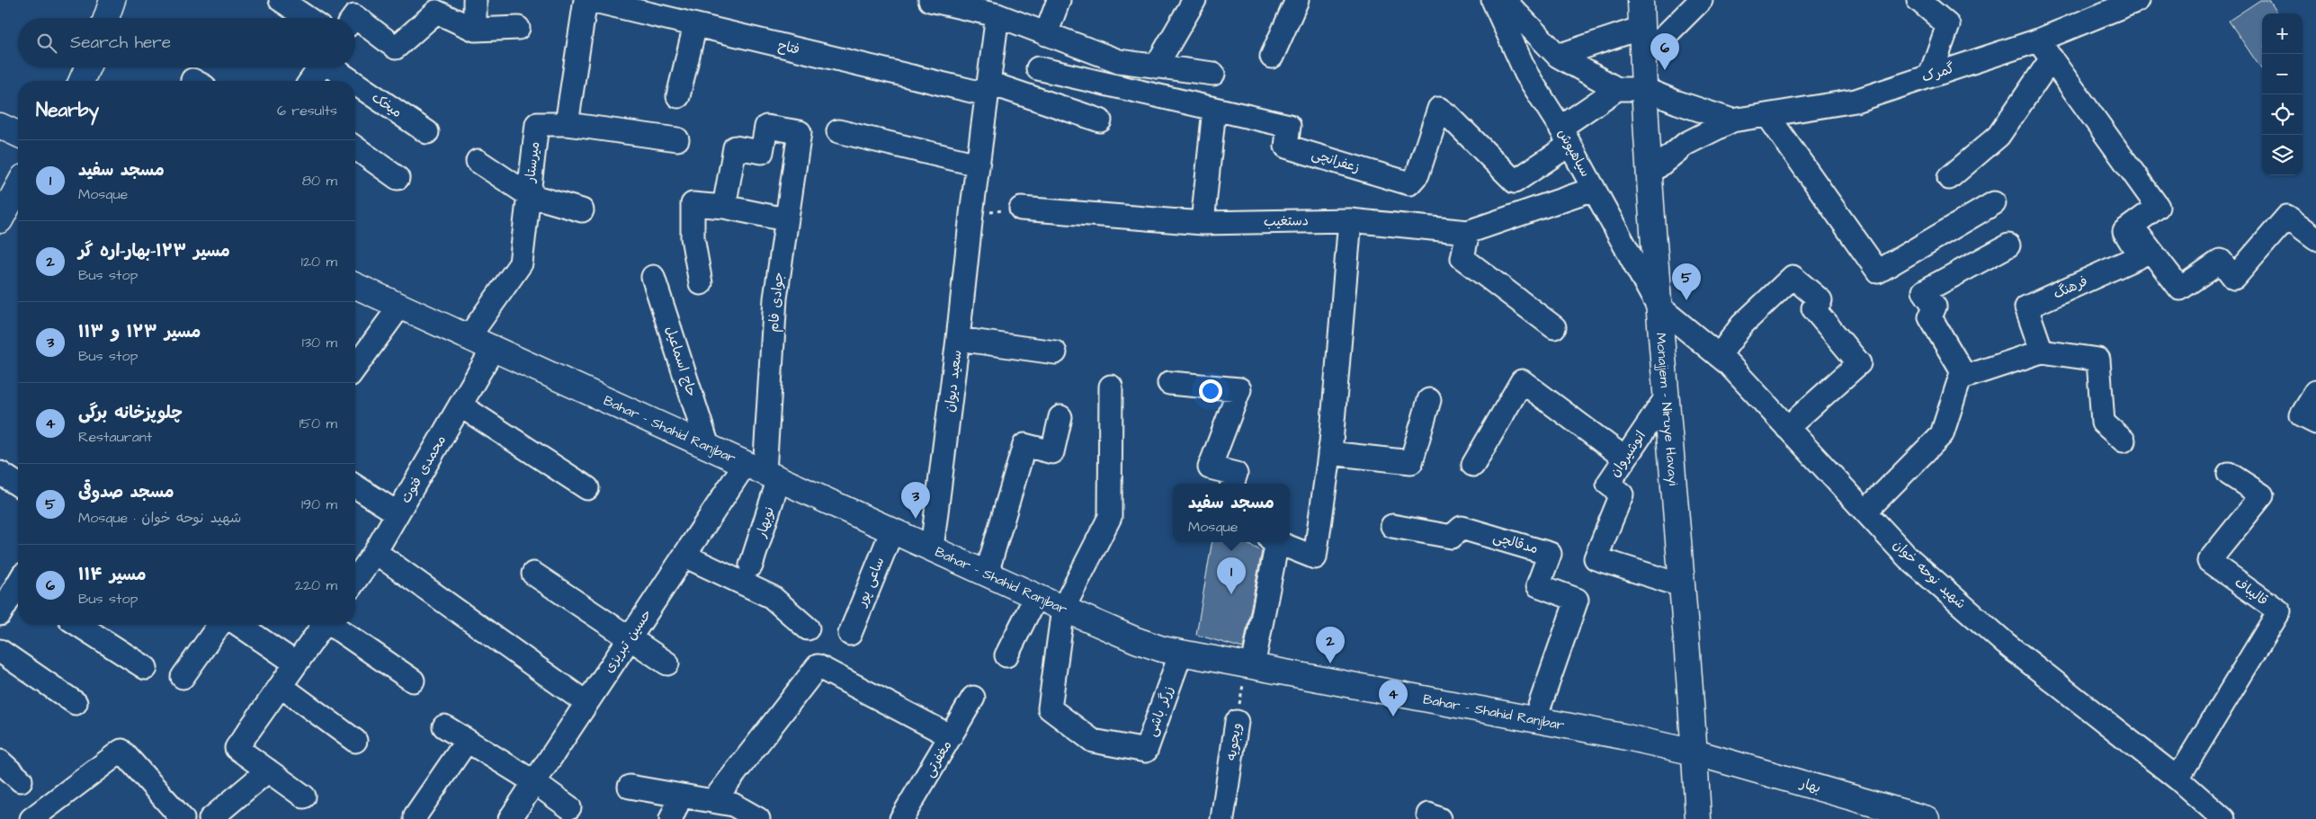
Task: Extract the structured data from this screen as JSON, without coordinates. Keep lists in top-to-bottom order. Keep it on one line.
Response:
{"streets":{"main road":["Monajjem - Niruye Havayi","Bahar - Shahid Ranjbar","بهار"],"street":["فتاح","گمرک","میخک","سیاهپوش","زعفرانچی","میرستار","دستغیب","فرهنگ","جوادی فام","حاج اسماعیل","سعید دیوان","انوشیروان","محمدی فتوت","نوبهار","مدقالچی","شهید نوحه خوان","ساعی پور","قالیباف","حسین تبریزی","زرگر باشی","ویجویه","مغفرتی"]},"crossings":[["فتاح","سعید دیوان"],["گمرک","Monajjem - Niruye Havayi"],["سیاهپوش","زعفرانچی"],["سیاهپوش","دستغیب"],["سیاهپوش","Monajjem - Niruye Havayi"],["سیاهپوش","شهید نوحه خوان"],["میرستار","Bahar - Shahid Ranjbar"],["جوادی فام","Bahar - Shahid Ranjbar"],["جوادی فام","نوبهار"],["جوادی فام","حسین تبریزی"],["حاج اسماعیل","Bahar - Shahid Ranjbar"],["سعید دیوان","Bahar - Shahid Ranjbar"],["Monajjem - Niruye Havayi","Bahar - Shahid Ranjbar"],["Monajjem - Niruye Havayi","انوشیروان"],["Monajjem - Niruye Havayi","شهید نوحه خوان"],["Monajjem - Niruye Havayi","بهار"],["Bahar - Shahid Ranjbar","محمدی فتوت"],["Bahar - Shahid Ranjbar","نوبهار"],["Bahar - Shahid Ranjbar","مدقالچی"],["Bahar - Shahid Ranjbar","ساعی پور"],["Bahar - Shahid Ranjbar","حسین تبریزی"],["Bahar - Shahid Ranjbar","زرگر باشی"],["Bahar - Shahid Ranjbar","ویجویه"],["Bahar - Shahid Ranjbar","بهار"],["نوبهار","حسین تبریزی"],["شهید نوحه خوان","قالیباف"]],"page":{"map_buttons":["+","−"],"search":"Search here","pins":["6","5","3","1","2","4"],"heading":["Nearby","6 results"],"list":[{"mark":"1","name":"مسجد سفید","note":"Mosque","value":"80 m"},{"mark":"2","name":"مسیر ۱۲۳-بهار-اره گر","note":"Bus stop","value":"120 m"},{"mark":"3","name":"مسیر ۱۲۳ و ۱۱۳","note":"Bus stop","value":"130 m"},{"mark":"4","name":"چلوپزخانه برگی","note":"Restaurant","value":"150 m"},{"mark":"5","name":"مسجد صدوقی","note":"Mosque · شهید نوحه خوان","value":"190 m"},{"mark":"6","name":"مسیر ۱۱۴","note":"Bus stop","value":"220 m"}],"popup":["مسجد سفید","Mosque"]}}
